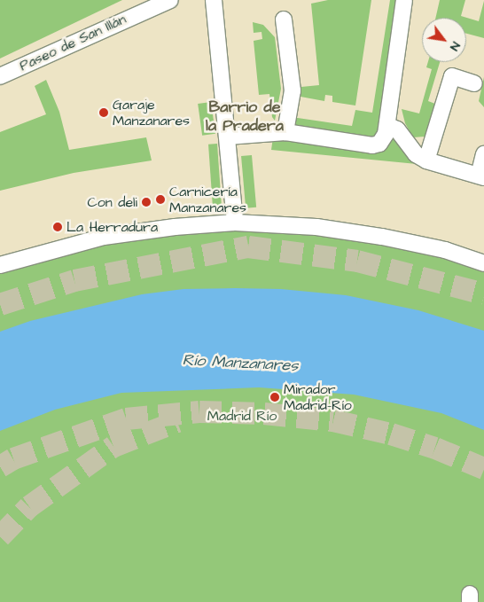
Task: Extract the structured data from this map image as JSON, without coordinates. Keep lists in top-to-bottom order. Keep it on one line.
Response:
{"streets":{"street":["Paseo de San Illán"]},"districts":["Barrio de la Pradera"],"water":["Río Manzanares"],"parks":["Madrid Río"],"places":["Garaje Manzanares","Carnicería Manzanares","Con deli","La Herradura","Mirador Madrid-Río"],"north":"bottom right"}
